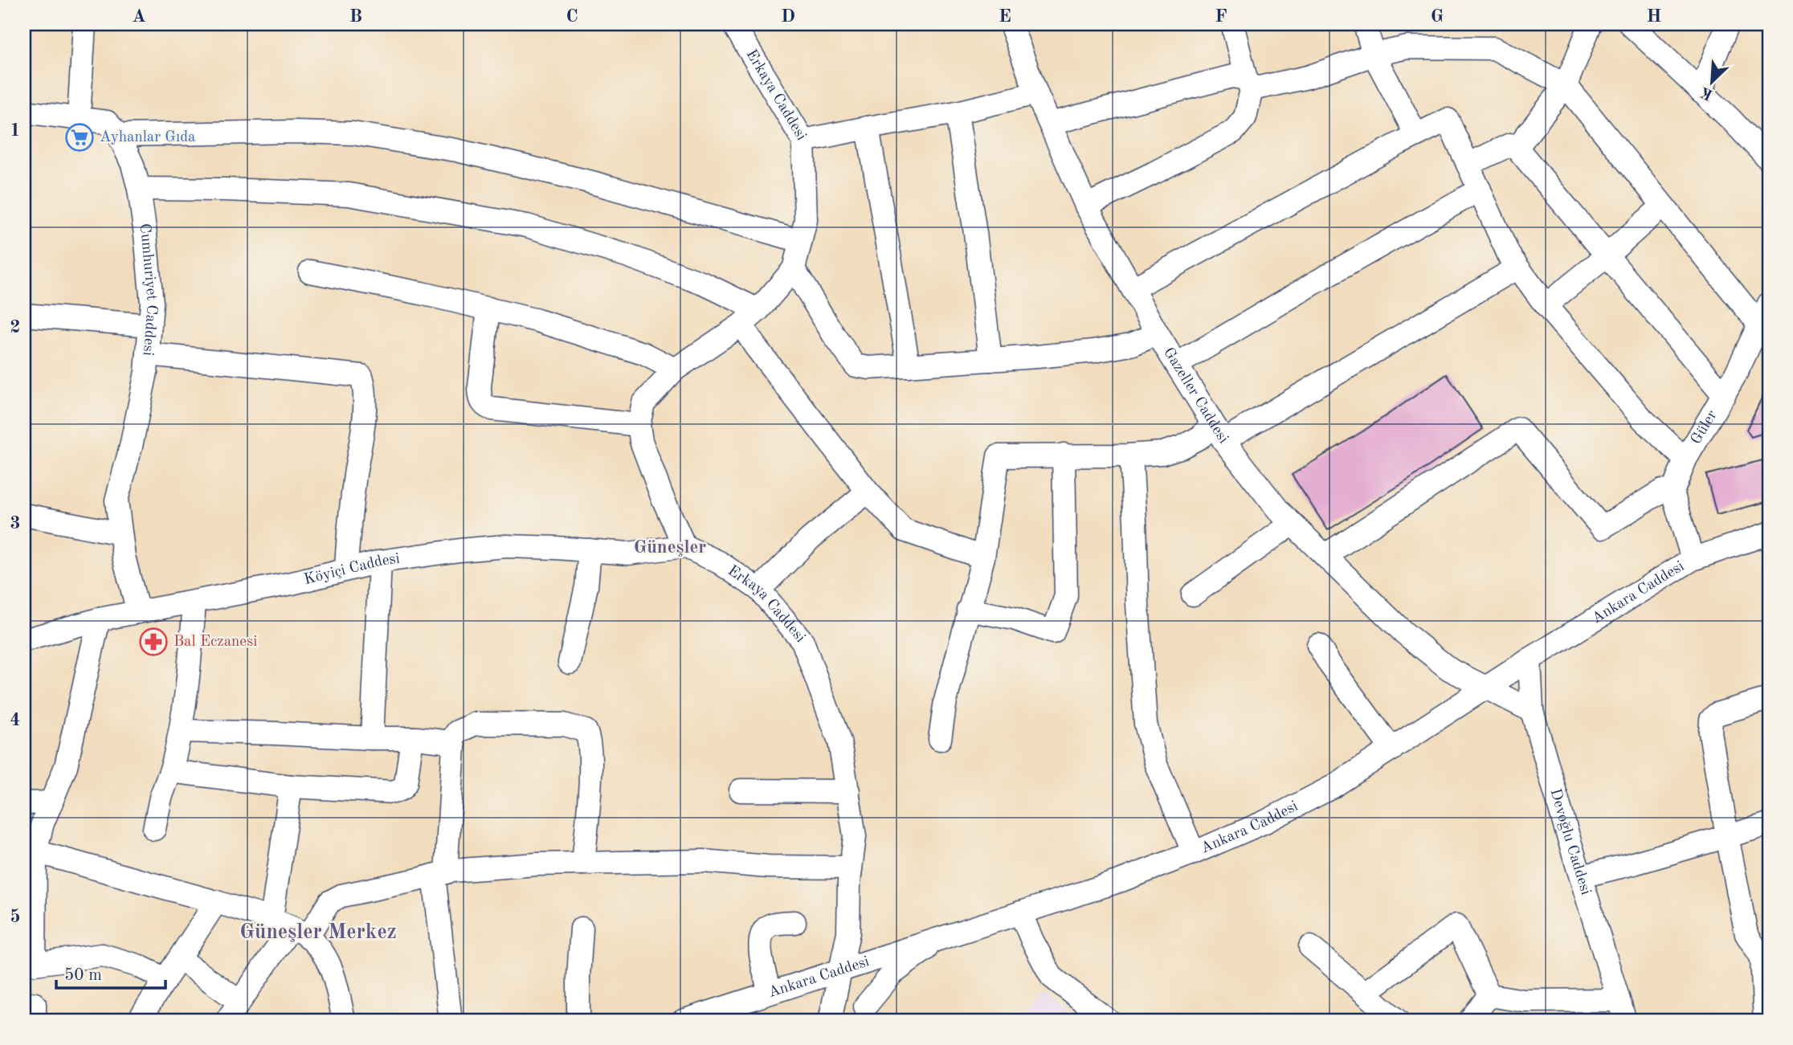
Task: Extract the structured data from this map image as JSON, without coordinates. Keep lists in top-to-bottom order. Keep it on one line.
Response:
{"streets":{"street":["Erkaya Caddesi","Cumhuriyet Caddesi","Gazeller Caddesi","Güler","Köyiçi Caddesi","Ankara Caddesi","Devoğlu Caddesi"]},"crossings":[["Erkaya Caddesi","Köyiçi Caddesi"],["Erkaya Caddesi","Ankara Caddesi"],["Cumhuriyet Caddesi","Köyiçi Caddesi"],["Gazeller Caddesi","Ankara Caddesi"],["Gazeller Caddesi","Devoğlu Caddesi"],["Ankara Caddesi","Devoğlu Caddesi"]],"districts":["Güneşler","Güneşler Merkez"],"places":{"supermarket":["Ayhanlar Gıda"],"pharmacy":["Bal Eczanesi"]},"scale_bar":"50 m","north":"bottom left","grid":{"columns":["A","B","C","D","E","F","G","H"],"rows":["1","2","3","4","5"]}}
